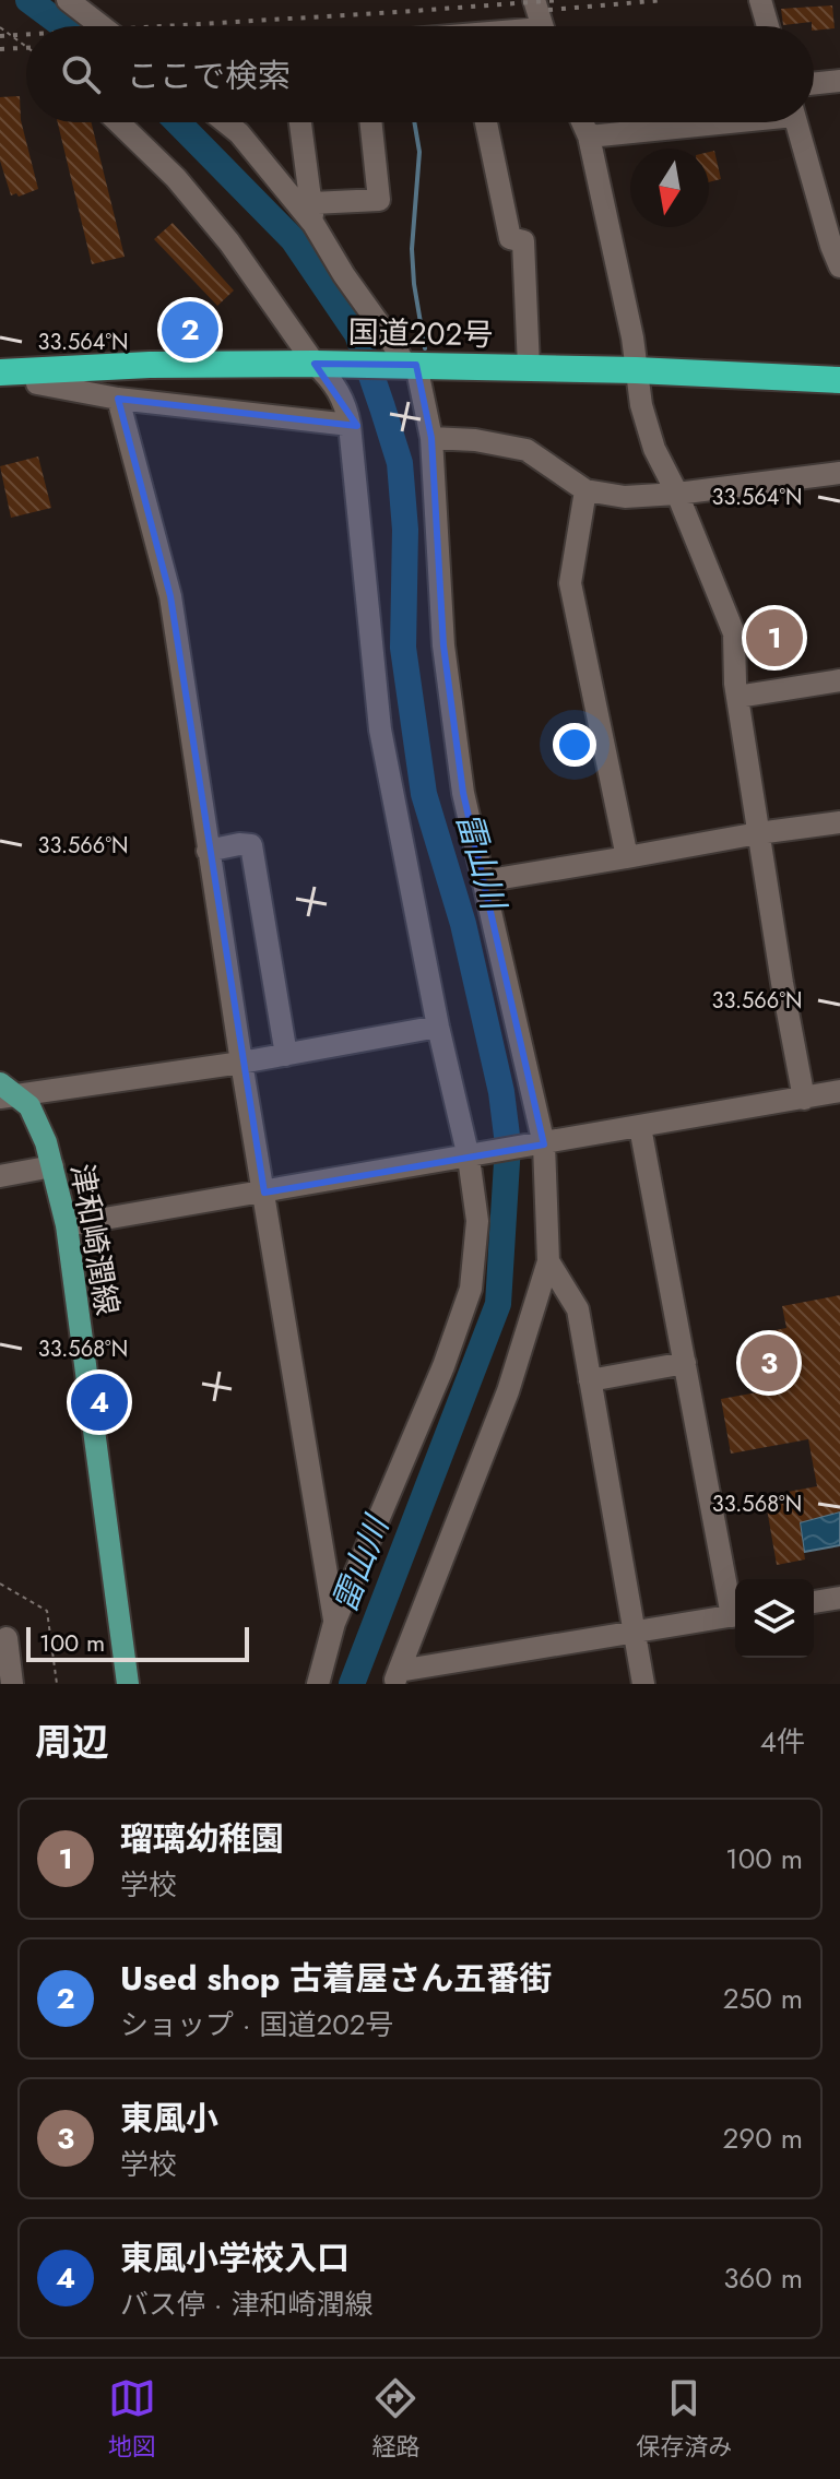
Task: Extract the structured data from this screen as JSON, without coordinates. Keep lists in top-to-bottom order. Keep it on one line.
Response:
{"streets":{"highway":["国道202号"],"main road":["津和崎潤線"]},"water":["雷山川"],"scale_bar":"100 m","north":"bottom","page":{"search":"ここで検索","pins":["2","1","3","4"],"scale":"100 m","heading":["周辺","4件"],"list":[{"mark":"1","name":"瑠璃幼稚園","note":"学校","value":"100 m"},{"mark":"2","name":"Used shop 古着屋さん五番街","note":"ショップ · 国道202号","value":"250 m"},{"mark":"3","name":"東風小","note":"学校","value":"290 m"},{"mark":"4","name":"東風小学校入口","note":"バス停 · 津和崎潤線","value":"360 m"}],"nav":["地図","経路","保存済み"]},"coordinates":["33.564°N","33.566°N","33.568°N"]}
